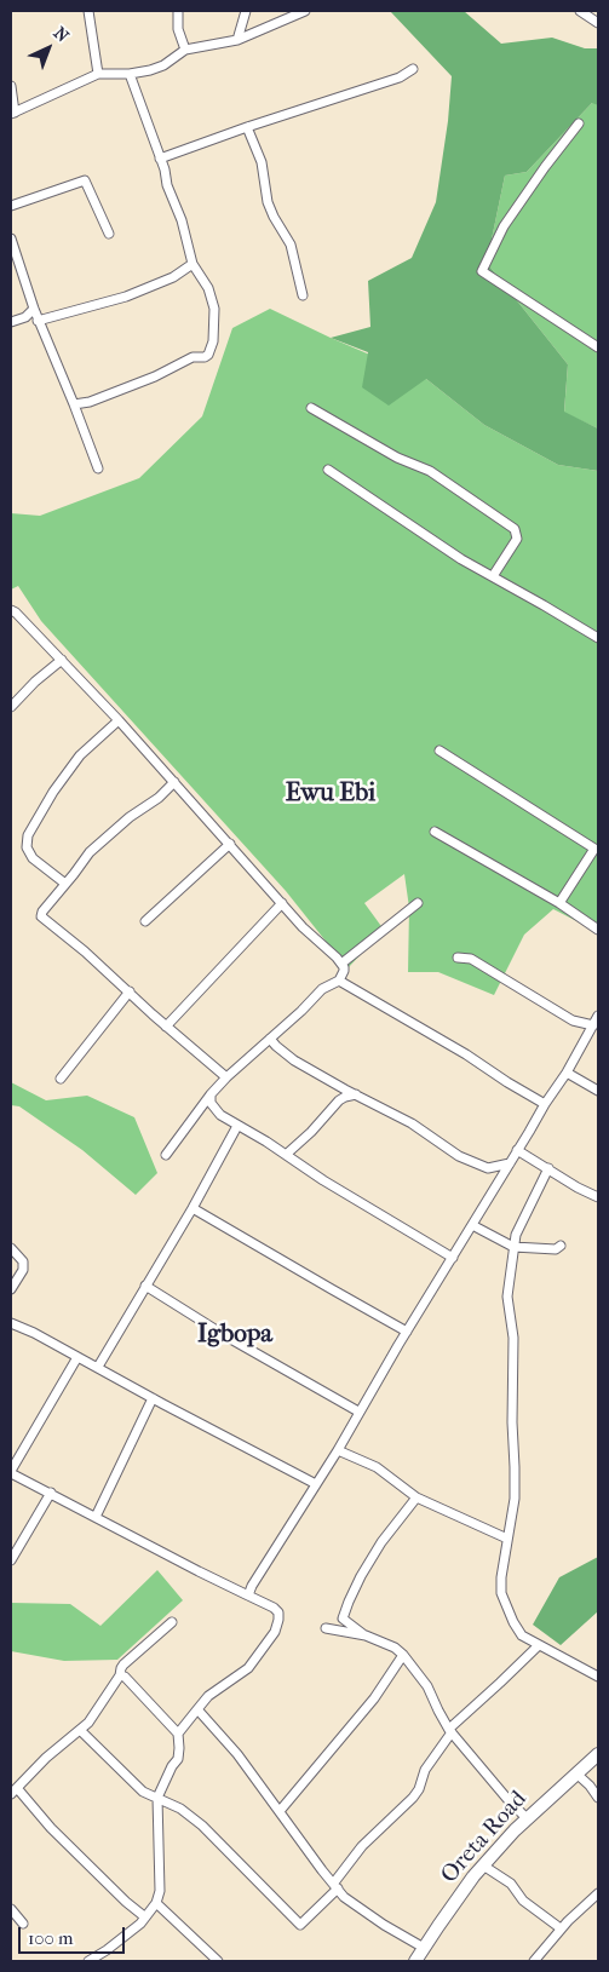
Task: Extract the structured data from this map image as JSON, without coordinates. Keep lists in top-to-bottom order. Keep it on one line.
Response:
{"streets":{"street":["Oreta Road"]},"districts":["Ewu Ebi","Igbopa"],"scale_bar":"100 m","north":"top right"}
